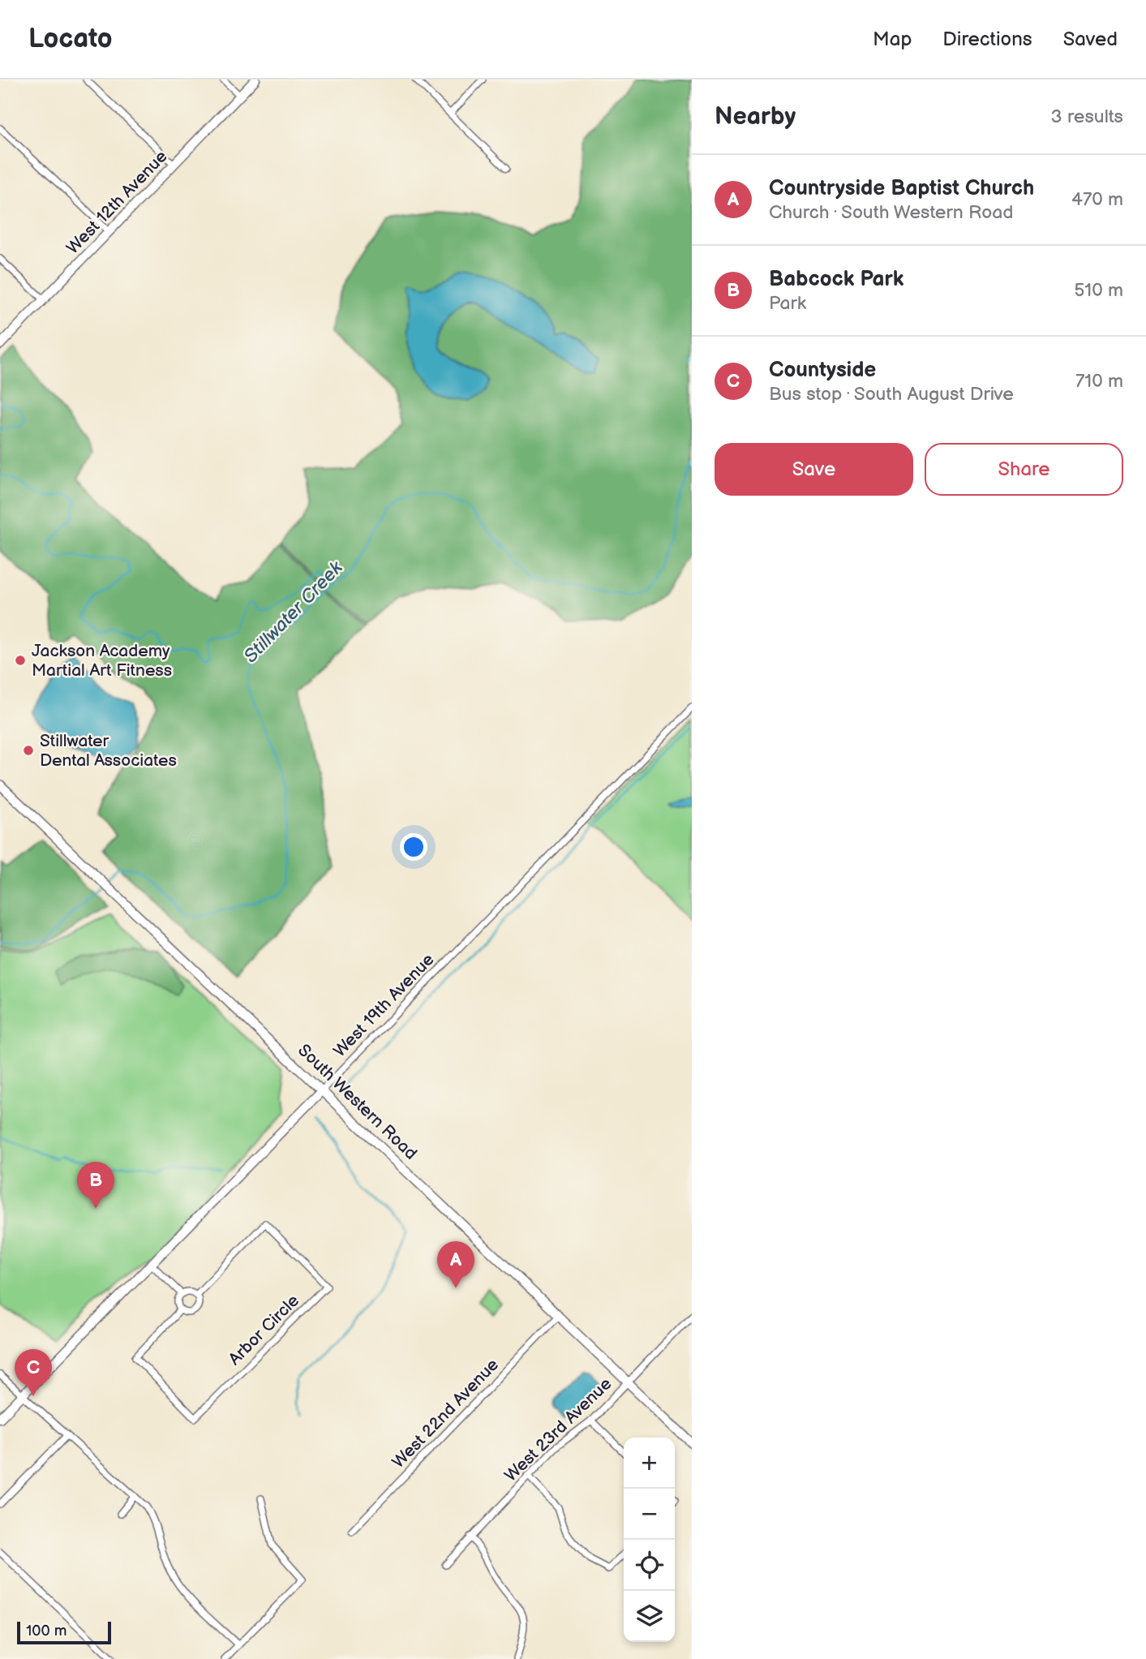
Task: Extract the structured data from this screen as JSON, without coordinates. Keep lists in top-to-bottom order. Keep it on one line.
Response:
{"streets":{"street":["West 12th Avenue","West 19th Avenue","South Western Road","Arbor Circle","West 22nd Avenue","West 23rd Avenue"]},"crossings":[["West 19th Avenue","South Western Road"],["South Western Road","West 22nd Avenue"],["South Western Road","West 23rd Avenue"]],"water":["Stillwater Creek"],"places":["Jackson Academy Martial Art Fitness","Stillwater Dental Associates"],"scale_bar":"100 m","page":{"header":"Locato","nav":["Map","Directions","Saved"],"heading":["Nearby","3 results"],"list":[{"mark":"A","name":"Countryside Baptist Church","note":"Church · South Western Road","value":"470 m"},{"mark":"B","name":"Babcock Park","note":"Park","value":"510 m"},{"mark":"C","name":"Countyside","note":"Bus stop · South August Drive","value":"710 m"}],"buttons":["Save","Share"],"pins":["B","A","C"],"map_buttons":["+","−"],"scale":"100 m"}}
